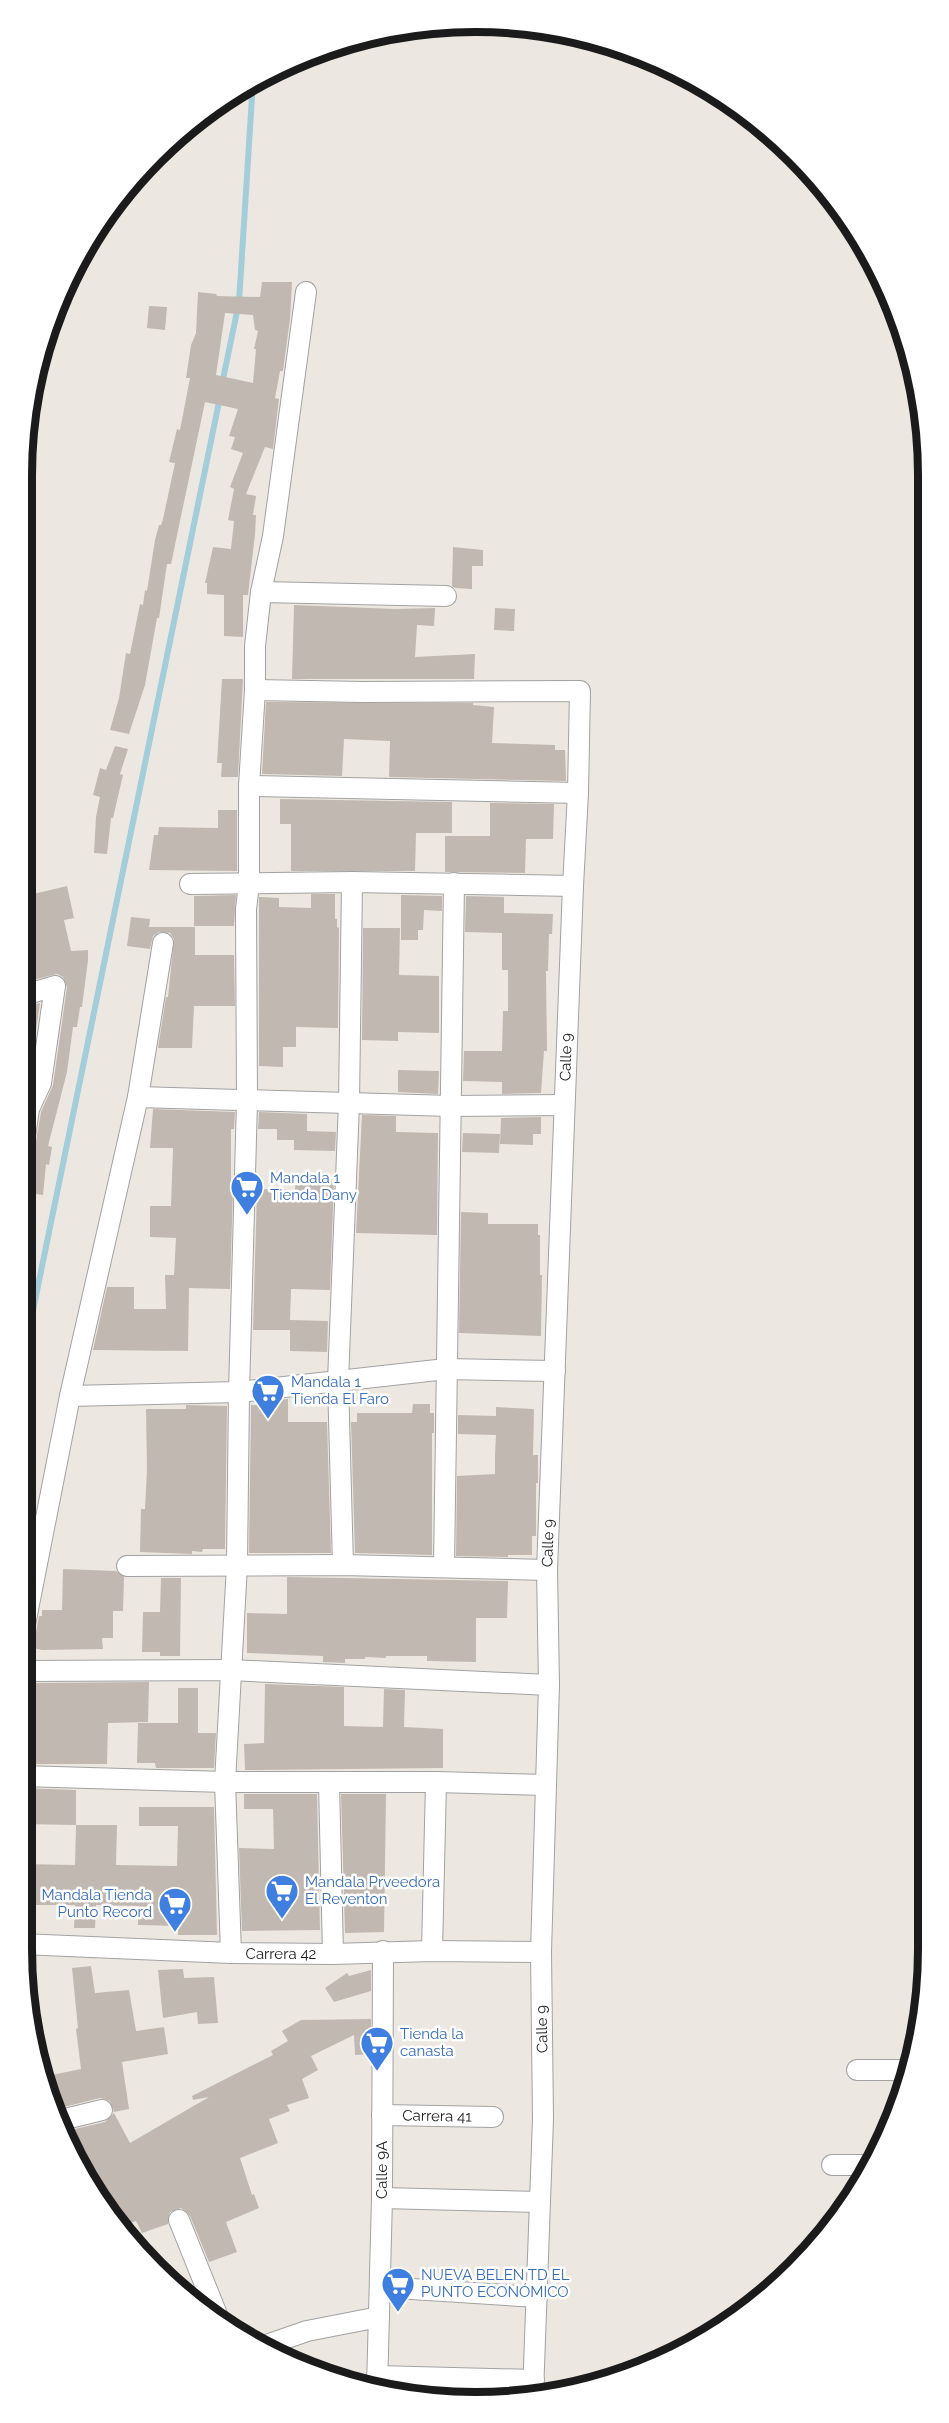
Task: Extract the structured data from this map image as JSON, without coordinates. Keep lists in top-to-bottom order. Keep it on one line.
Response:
{"streets":{"street":["Calle 9","Carrera 42","Carrera 41","Calle 9A"]},"crossings":[["Calle 9","Carrera 42"],["Carrera 42","Calle 9A"],["Carrera 41","Calle 9A"]],"places":{"supermarket":["Mandala 1 Tienda Dany","Mandala 1 Tienda El Faro","Mandala Prveedora El Reventon","Mandala Tienda Punto Record","Tienda la canasta","NUEVA BELEN TD EL PUNTO ECONÓMICO"]}}
